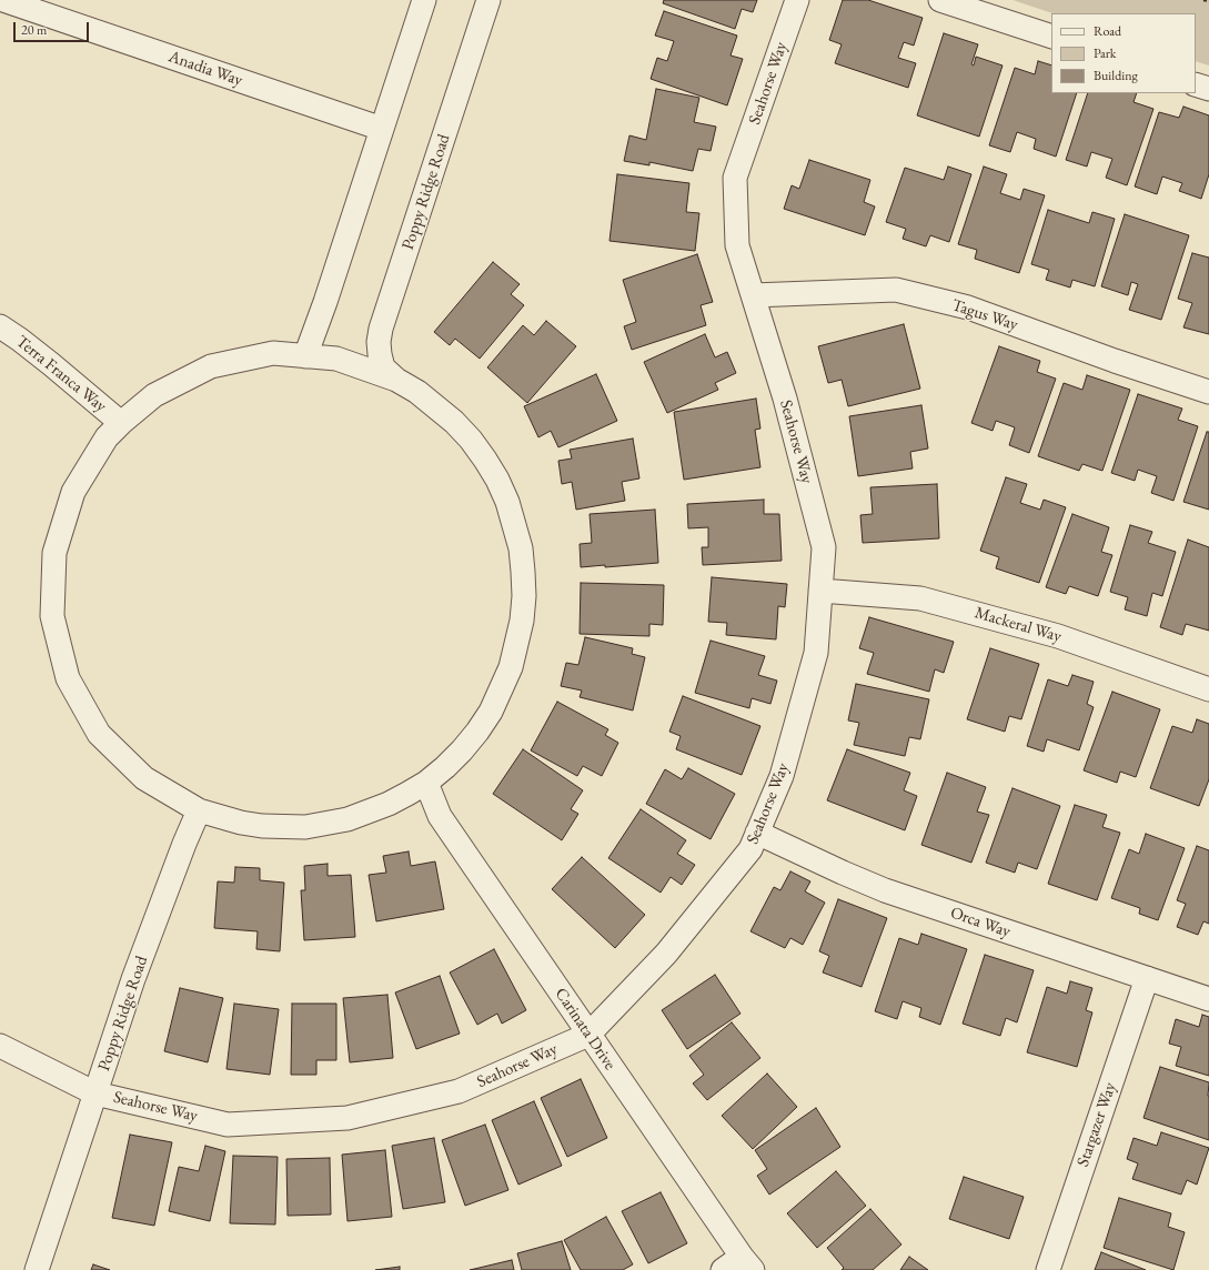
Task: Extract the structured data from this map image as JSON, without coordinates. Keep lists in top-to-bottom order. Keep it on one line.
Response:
{"streets":{"street":["Anadia Way","Seahorse Way","Poppy Ridge Road","Tagus Way","Terra Franca Way","Mackeral Way","Orca Way","Carinata Drive","Stargazer Way"]},"crossings":[["Seahorse Way","Poppy Ridge Road"],["Seahorse Way","Tagus Way"],["Seahorse Way","Mackeral Way"],["Seahorse Way","Orca Way"],["Seahorse Way","Carinata Drive"],["Poppy Ridge Road","Terra Franca Way"],["Poppy Ridge Road","Carinata Drive"],["Orca Way","Stargazer Way"]],"legend":["Road","Park","Building"],"scale_bar":"20 m"}
